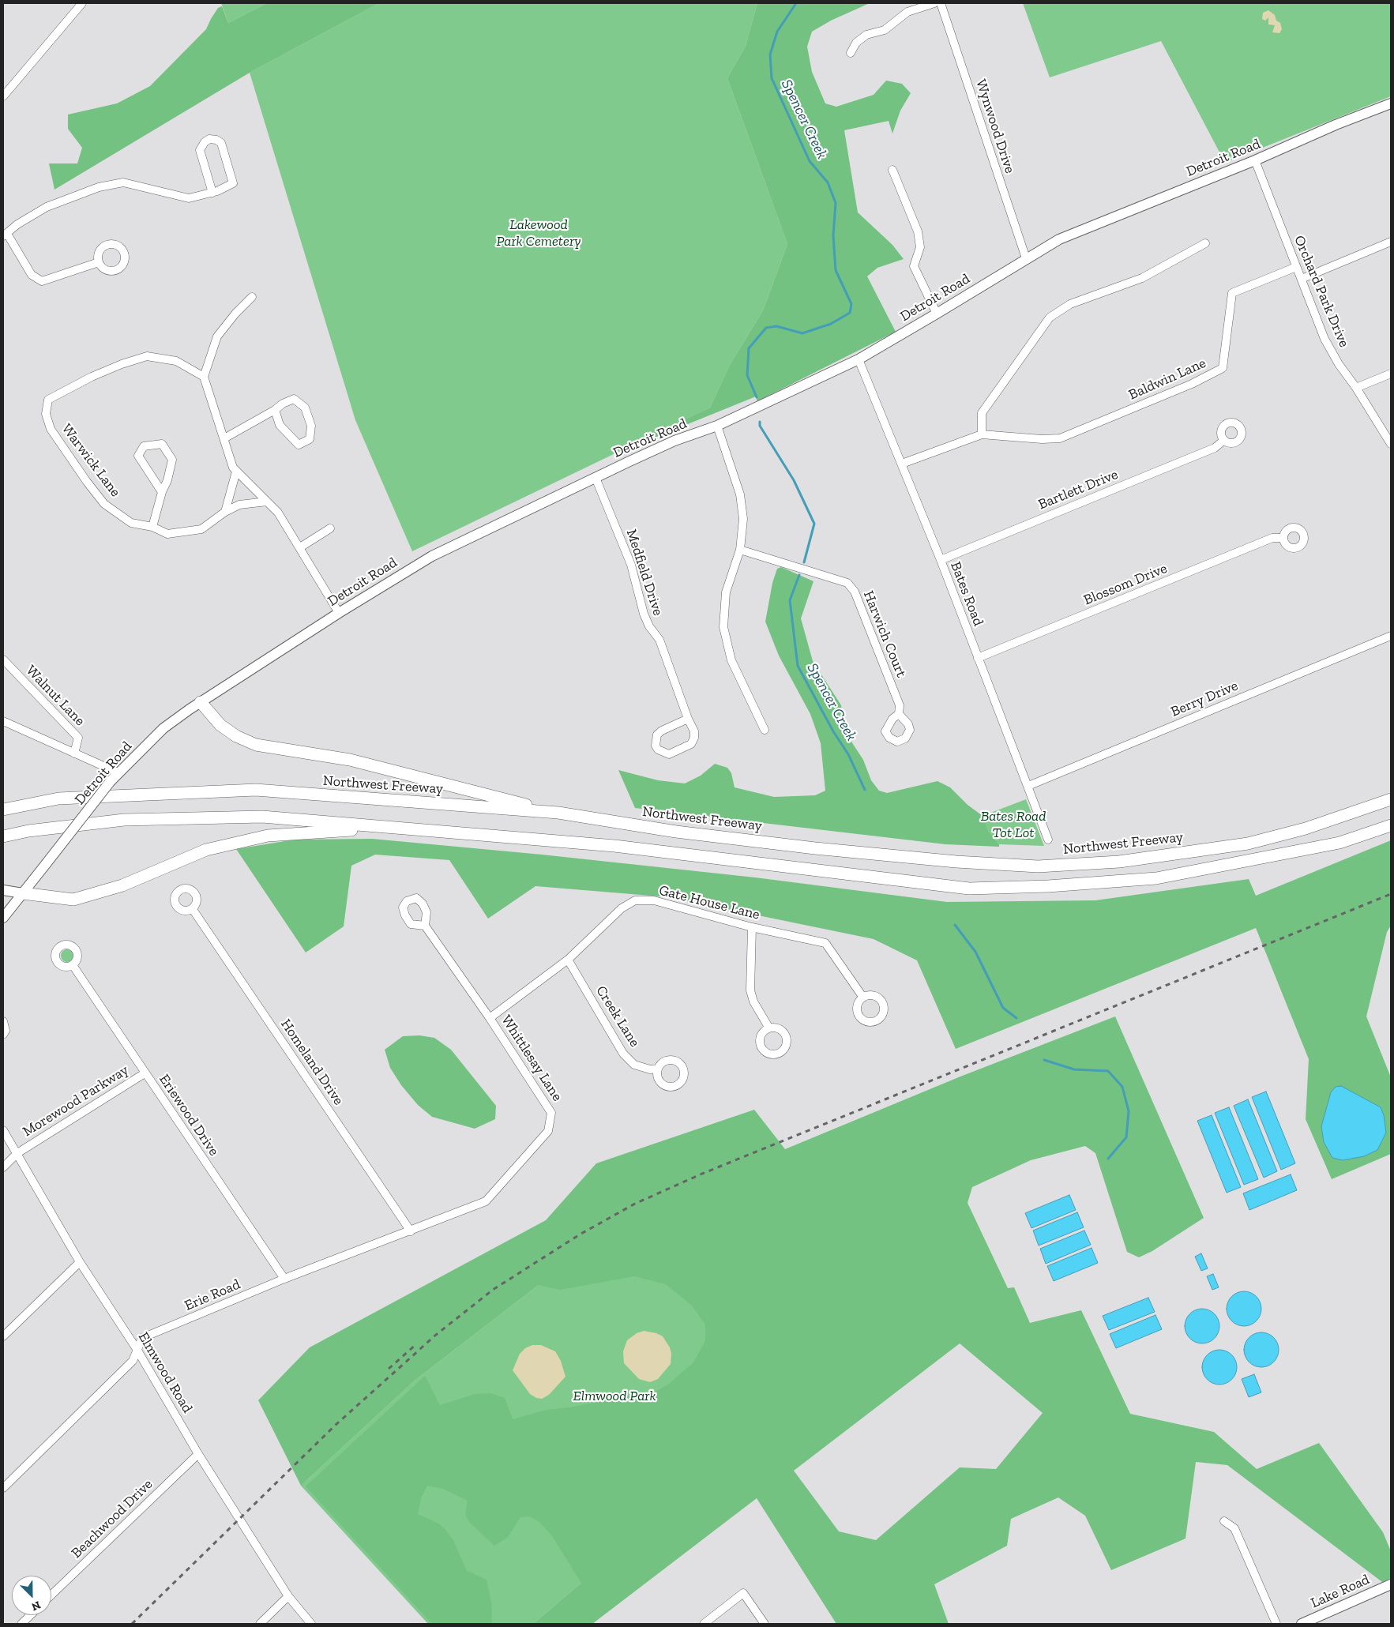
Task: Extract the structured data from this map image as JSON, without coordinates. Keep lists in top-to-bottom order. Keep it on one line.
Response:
{"streets":{"highway":["Northwest Freeway"],"main road":["Detroit Road","Lake Road"],"street":["Wynwood Drive","Orchard Park Drive","Baldwin Lane","Warwick Lane","Bartlett Drive","Medfield Drive","Blossom Drive","Bates Road","Harwich Court","Walnut Lane","Berry Drive","Gate House Lane","Creek Lane","Whittlesay Lane","Homeland Drive","Morewood Parkway","Eriewood Drive","Erie Road","Elmwood Road","Beachwood Drive"]},"crossings":[["Wynwood Drive","Detroit Road"],["Detroit Road","Orchard Park Drive"],["Detroit Road","Medfield Drive"],["Detroit Road","Bates Road"],["Orchard Park Drive","Baldwin Lane"],["Baldwin Lane","Bates Road"],["Bartlett Drive","Bates Road"],["Blossom Drive","Bates Road"],["Bates Road","Berry Drive"],["Gate House Lane","Creek Lane"],["Gate House Lane","Whittlesay Lane"],["Whittlesay Lane","Erie Road"],["Homeland Drive","Erie Road"],["Morewood Parkway","Eriewood Drive"],["Morewood Parkway","Elmwood Road"],["Eriewood Drive","Erie Road"],["Erie Road","Elmwood Road"],["Elmwood Road","Beachwood Drive"]],"water":["Spencer Creek"],"parks":["Lakewood Park Cemetery","Bates Road Tot Lot","Elmwood Park"],"north":"bottom right"}
